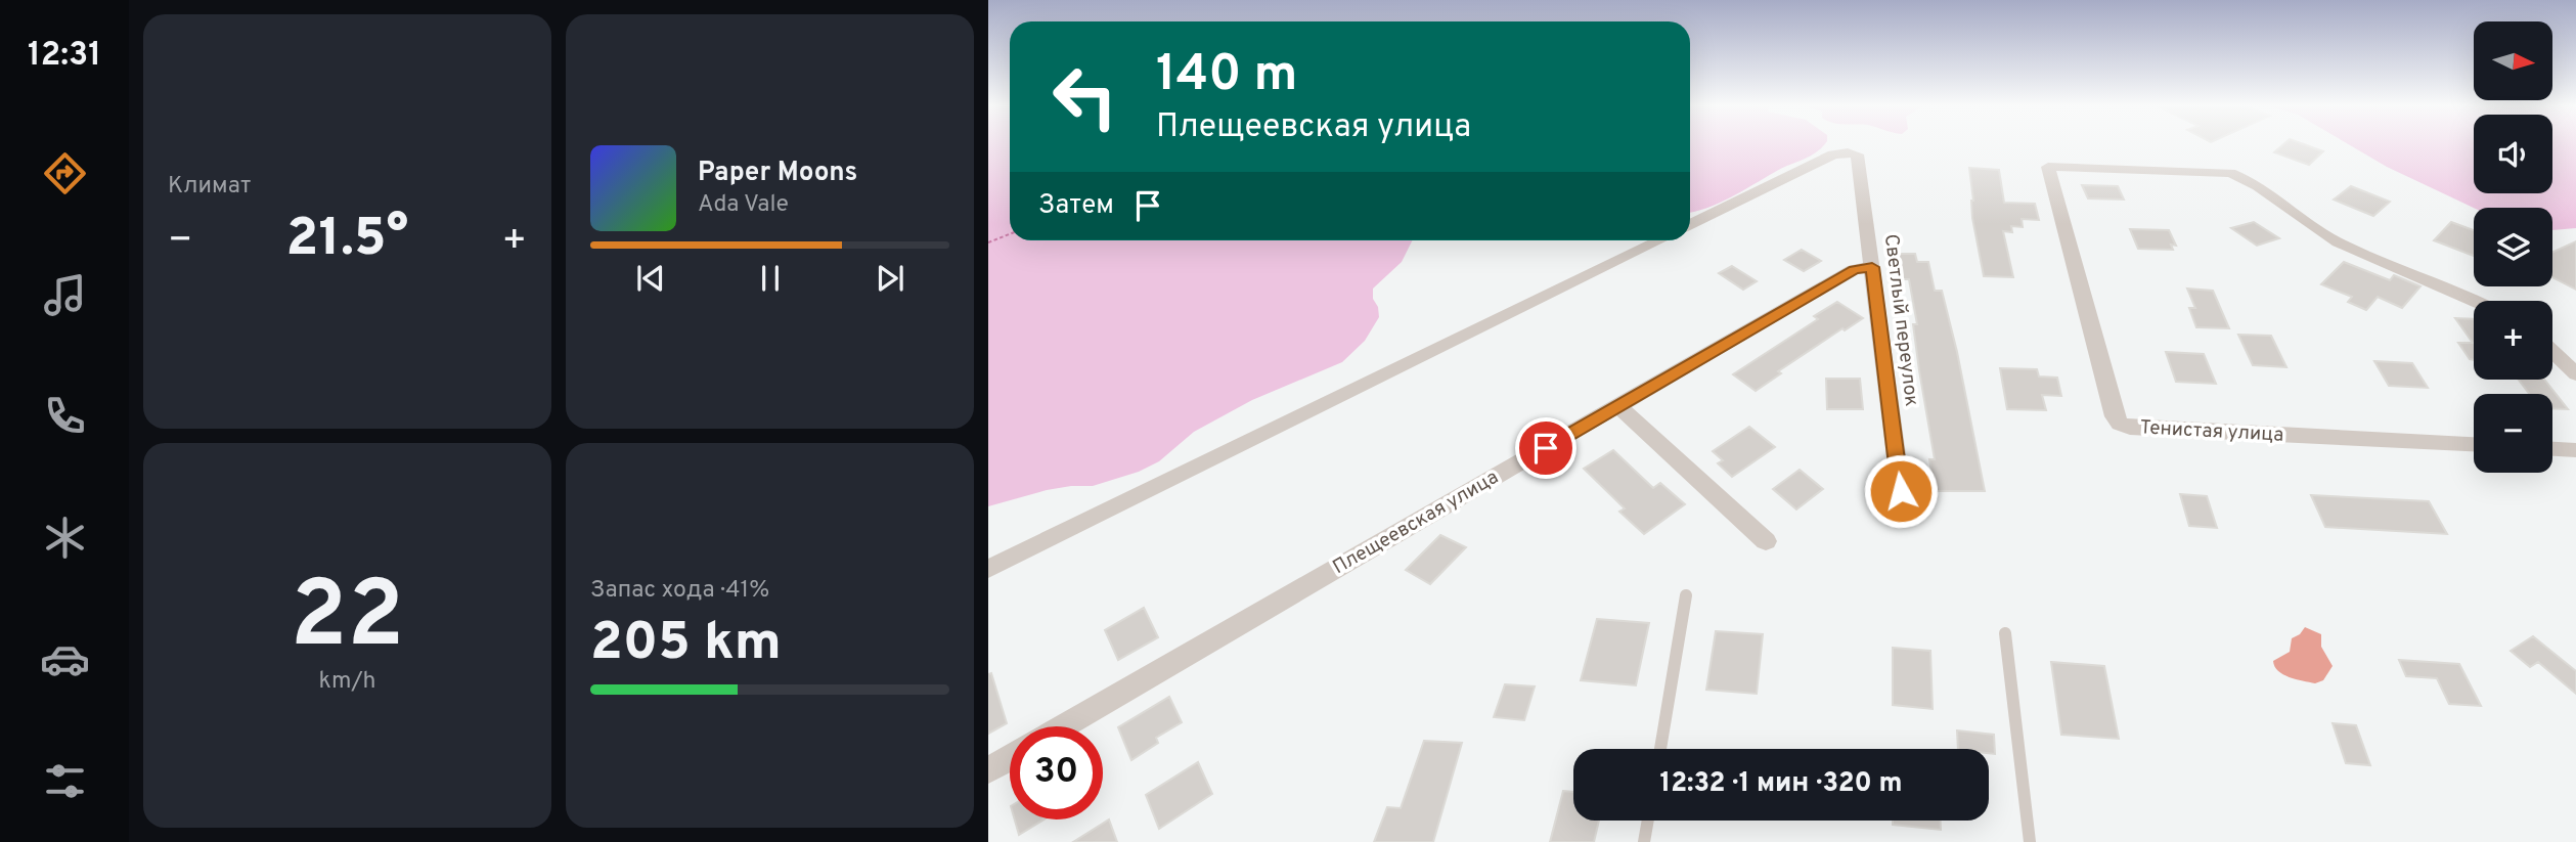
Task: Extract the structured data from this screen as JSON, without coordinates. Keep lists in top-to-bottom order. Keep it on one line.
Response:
{"streets":{"street":["Светлый переулок","Тенистая улица","Плещеевская улица"]},"crossings":[["Светлый переулок","Плещеевская улица"]],"north":"right","page":{"tabs":"12:31","tile":["Климат",["22","km/h"],["Запас хода · 41%","205 km"]],"map_buttons":["+","−"],"turn":["140 m","Плещеевская улица"],"song":["Paper Moons","Ada Vale"],"then":"Затем","heat":["−","21.5°","+"],"limit":"30","trip":"12:32 · 1 мин · 320 m"}}
